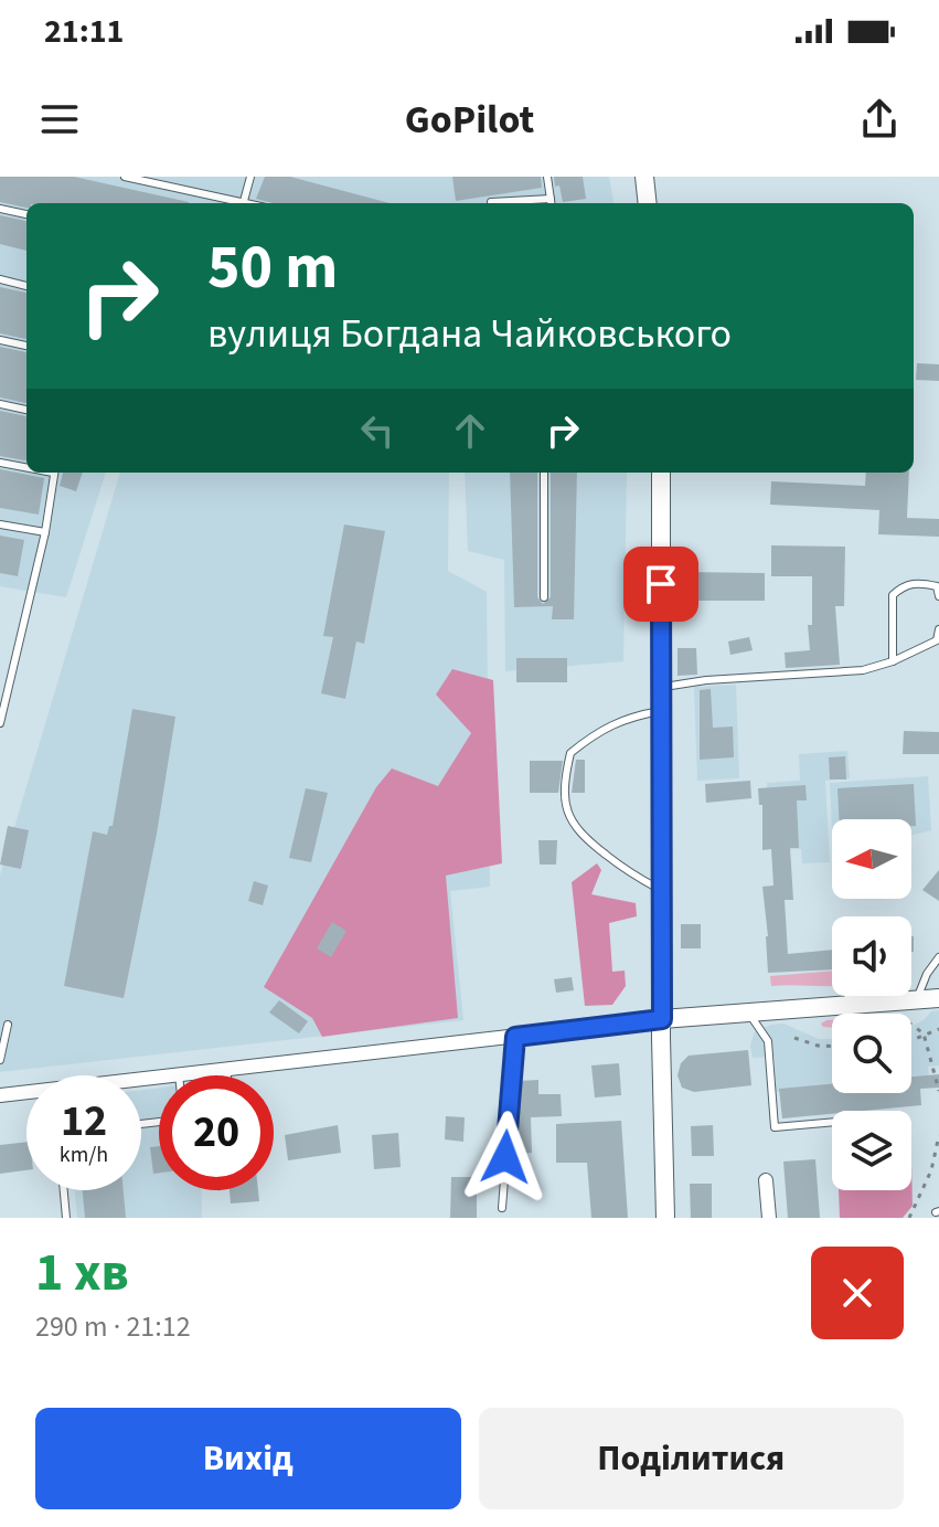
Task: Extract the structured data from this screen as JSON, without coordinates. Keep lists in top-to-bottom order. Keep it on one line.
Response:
{"north":"left","page":{"status":"21:11","header":"GoPilot","turn":["50 m","вулиця Богдана Чайковського"],"speed":"12 km/h","limit":"20","heading":["1 хв","290 m · 21:12"],"buttons":["Вихід","Поділитися"]}}
